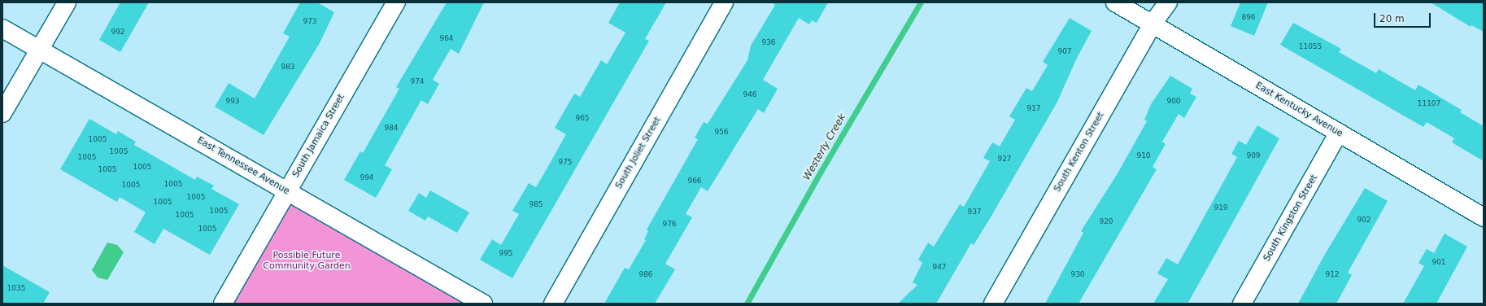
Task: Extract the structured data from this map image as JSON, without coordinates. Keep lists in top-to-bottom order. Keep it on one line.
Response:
{"streets":{"street":["East Kentucky Avenue","South Jamaica Street","South Kenton Street","South Joliet Street","East Tennessee Avenue","South Kingston Street"]},"crossings":[["East Kentucky Avenue","South Kenton Street"],["East Kentucky Avenue","South Kingston Street"],["South Jamaica Street","East Tennessee Avenue"]],"water":["Westerly Creek"],"parks":["Possible Future Community Garden"],"house_numbers":["896","973","992","964","936","11055","907","983","974","946","993","900","11107","917","965","984","956","1005","1005","910","909","1005","927","975","1005","1005","994","966","1005","1005","1005","1005","985","919","1005","937","1005","902","920","976","1005","995","901","947","986","930","912","1035"],"scale_bar":"20 m"}
